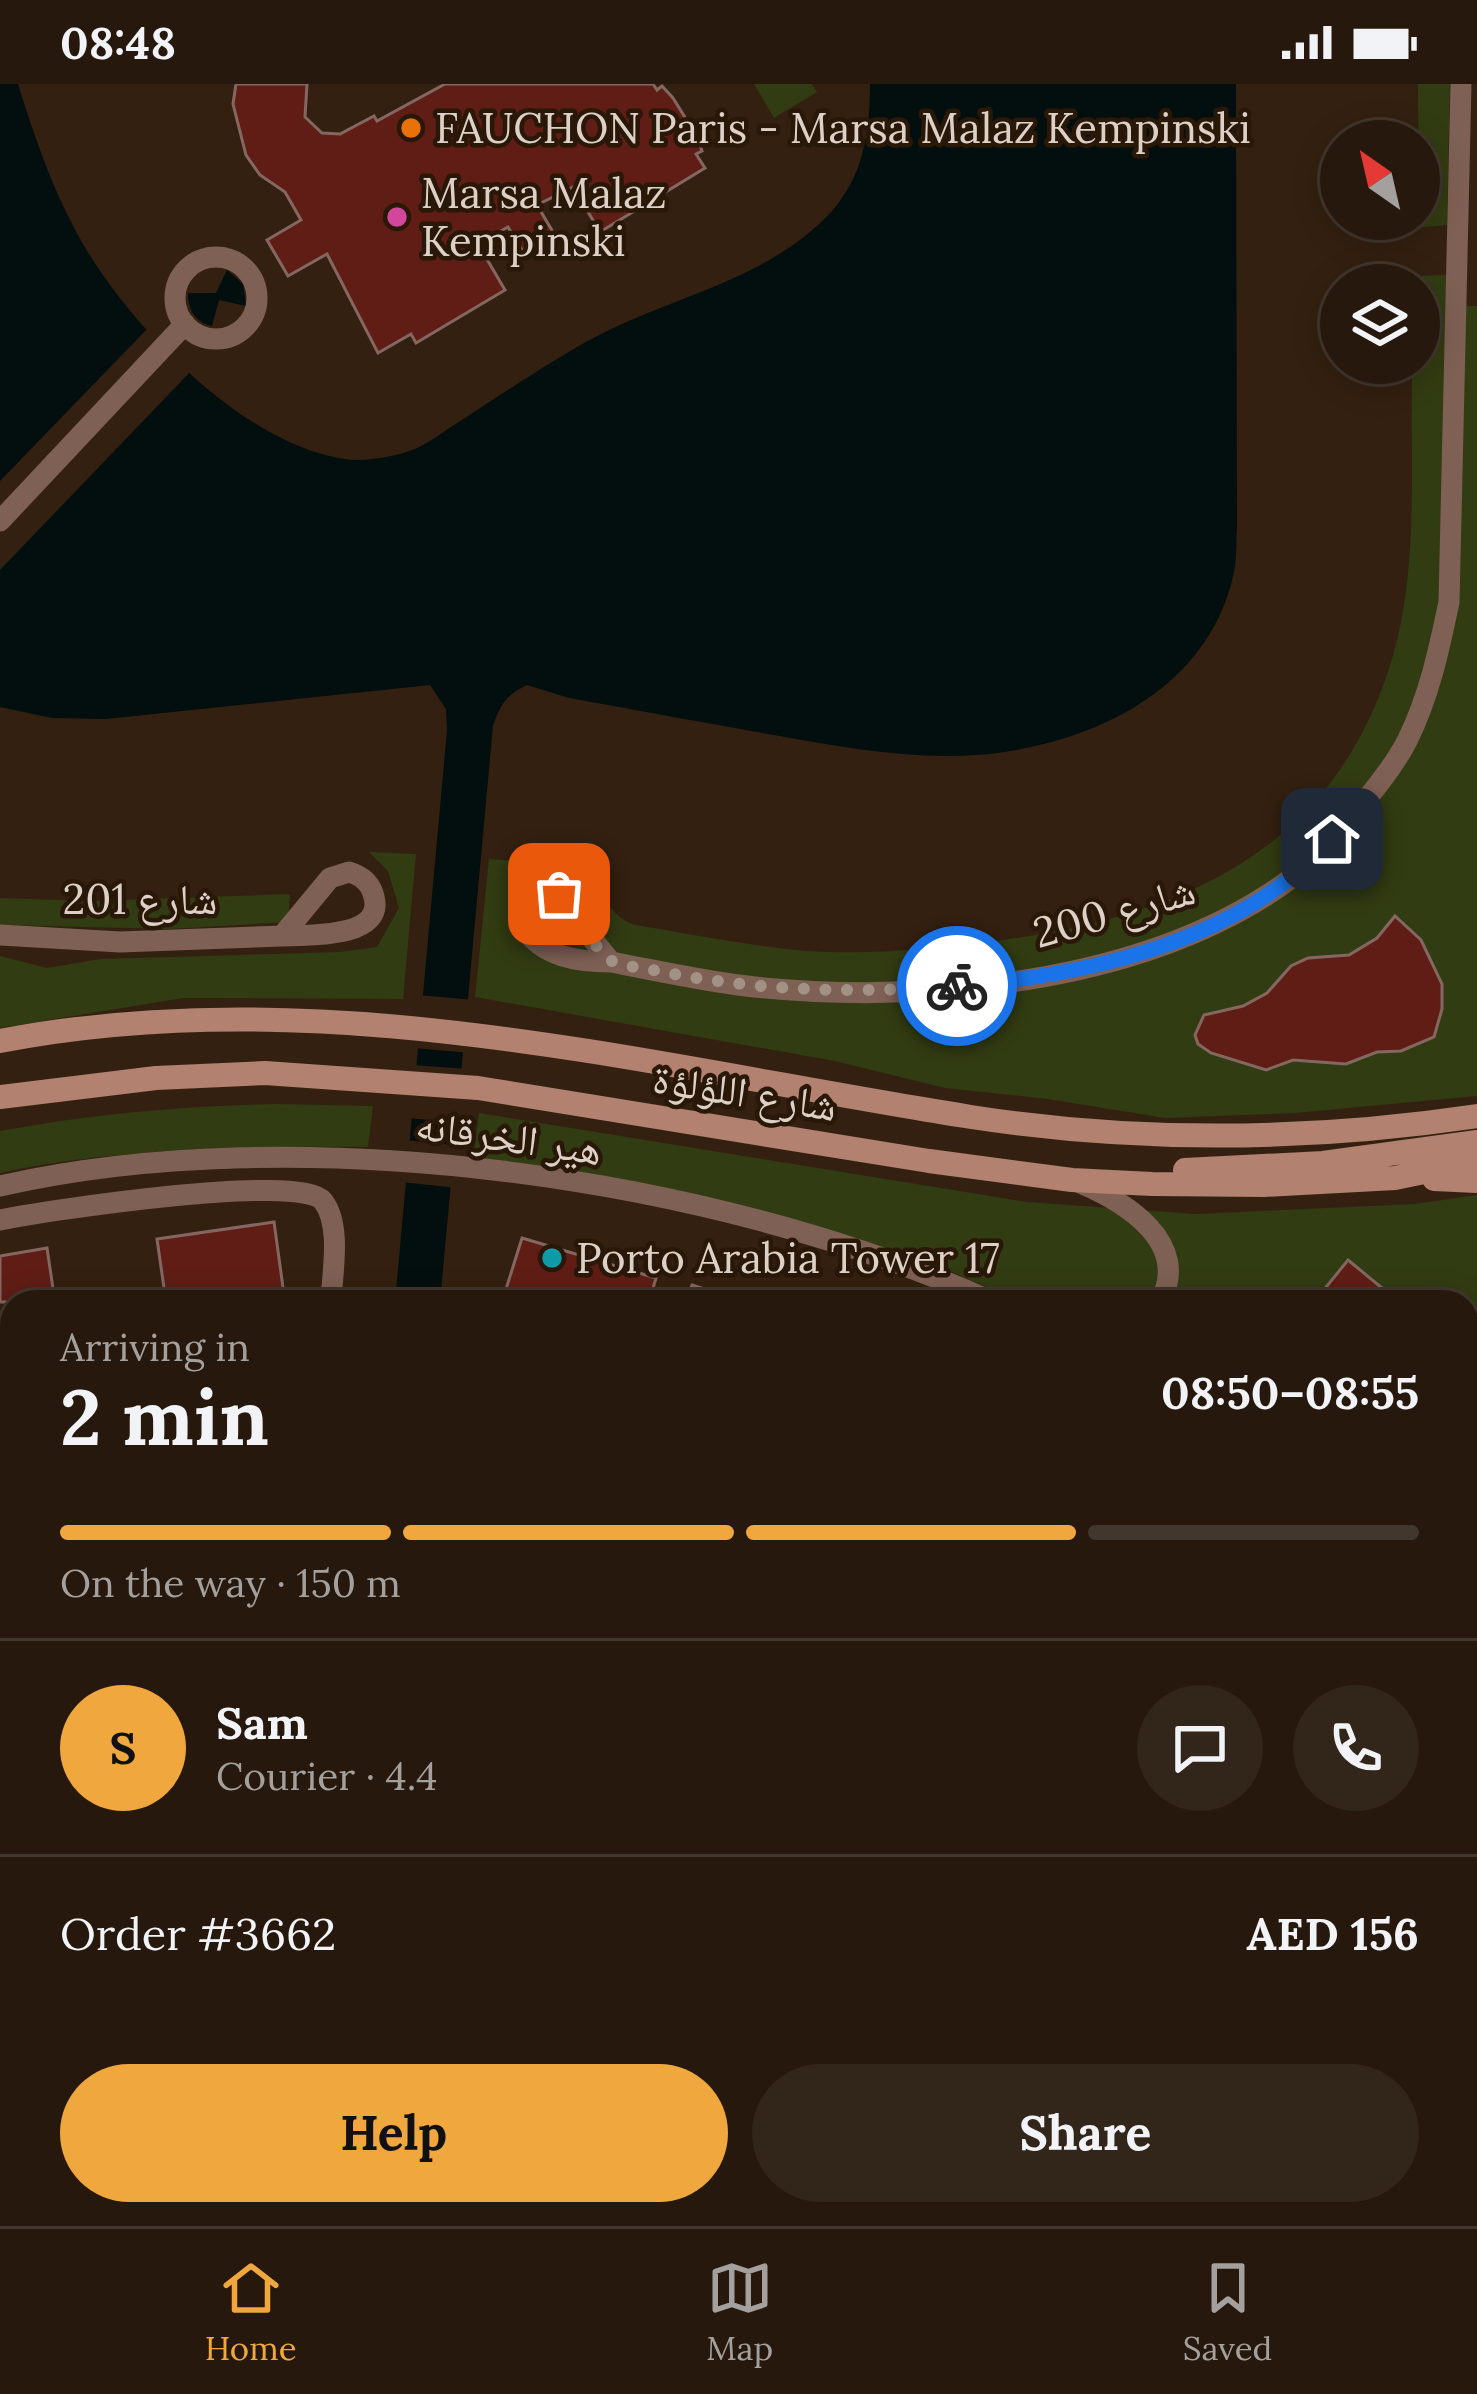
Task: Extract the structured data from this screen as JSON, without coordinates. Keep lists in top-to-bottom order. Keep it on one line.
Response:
{"streets":{"main road":["شارع اللؤلؤة"],"street":["شارع 201","شارع 200","هير الخرقانه"]},"places":["FAUCHON Paris - Marsa Malaz Kempinski","Marsa Malaz Kempinski","Porto Arabia Tower 17"],"north":"top left","page":{"status":"08:48","heading":["2 min","Arriving in","08:50–08:55"],"panel":["Sam","Courier · 4.4","Order #3662","AED 156"],"bar":"On the way · 150 m","round":"S","buttons":["Help","Share"],"tabs":["Home","Map","Saved"]}}
